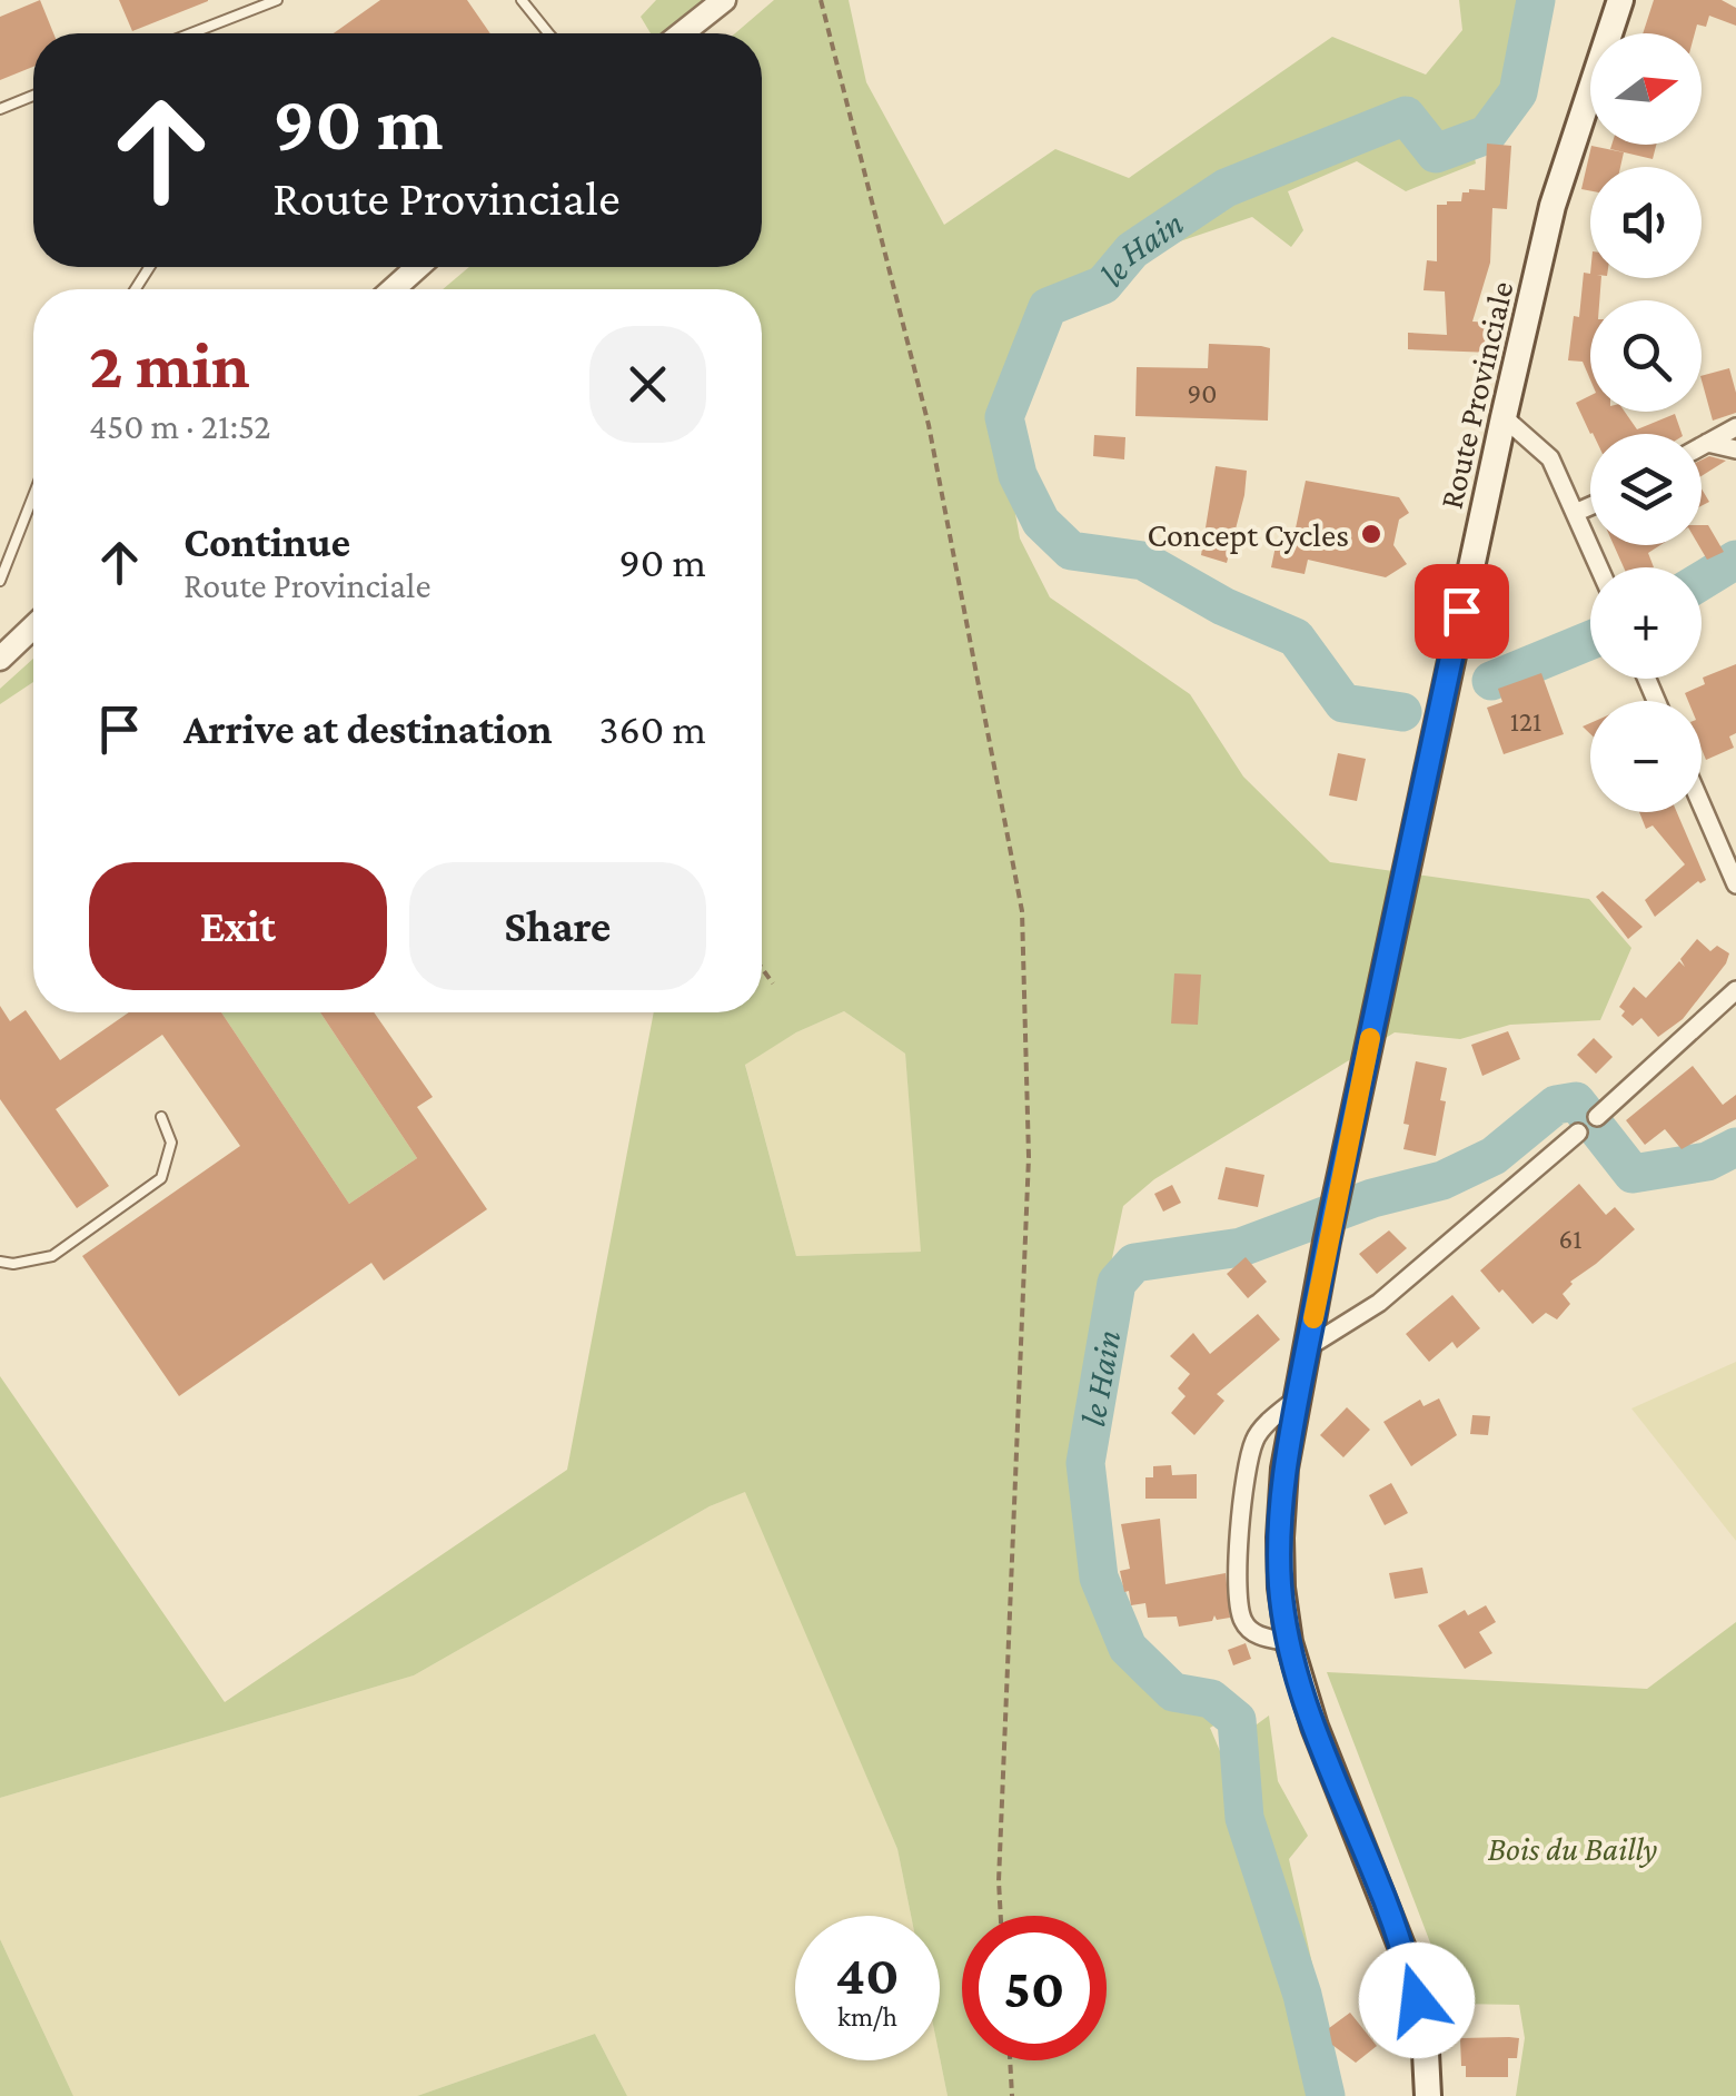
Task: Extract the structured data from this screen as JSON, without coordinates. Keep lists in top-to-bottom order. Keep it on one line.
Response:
{"streets":{"main road":["Route Provinciale"]},"water":["le Hain"],"parks":["Bois du Bailly"],"places":["Concept Cycles"],"house_numbers":["90","121","61"],"north":"right","page":{"map_buttons":["+","−"],"turn":["90 m","Route Provinciale"],"heading":["2 min","450 m · 21:52"],"list":[{"name":"Continue","note":"Route Provinciale","value":"90 m"},{"name":"Arrive at destination","value":"360 m"}],"buttons":["Exit","Share"],"speed":"40 km/h","limit":"50"}}
